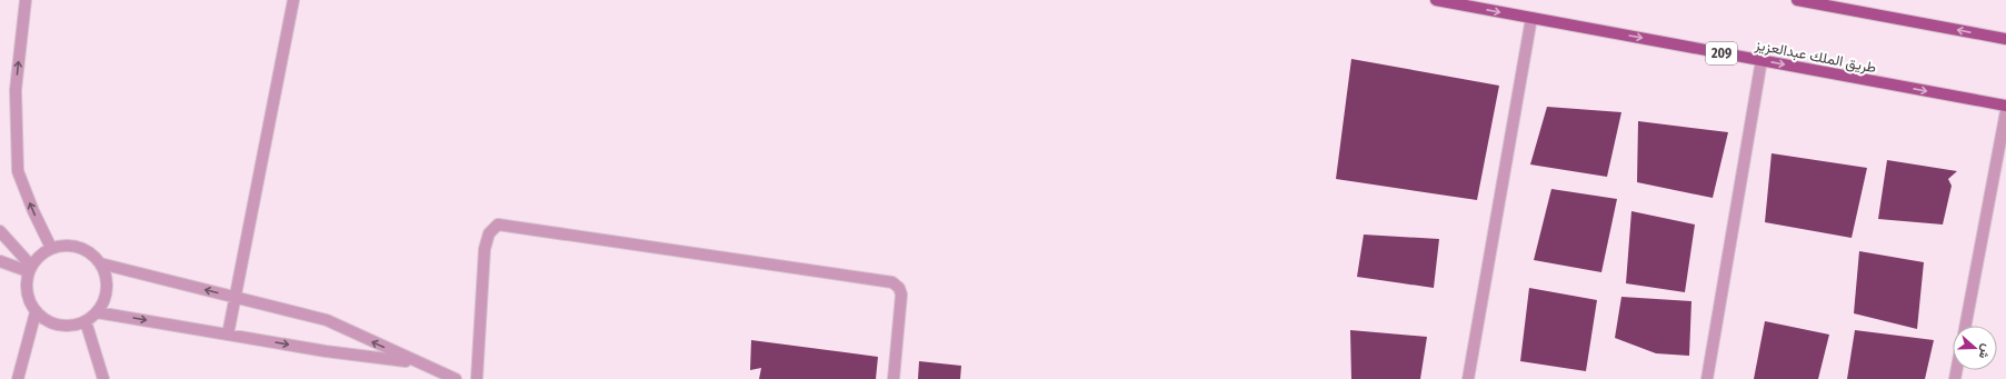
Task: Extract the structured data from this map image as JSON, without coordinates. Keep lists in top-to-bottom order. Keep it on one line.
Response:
{"streets":{"main road":["209","طريق الملك عبدالعزيز"]},"north":"right"}
